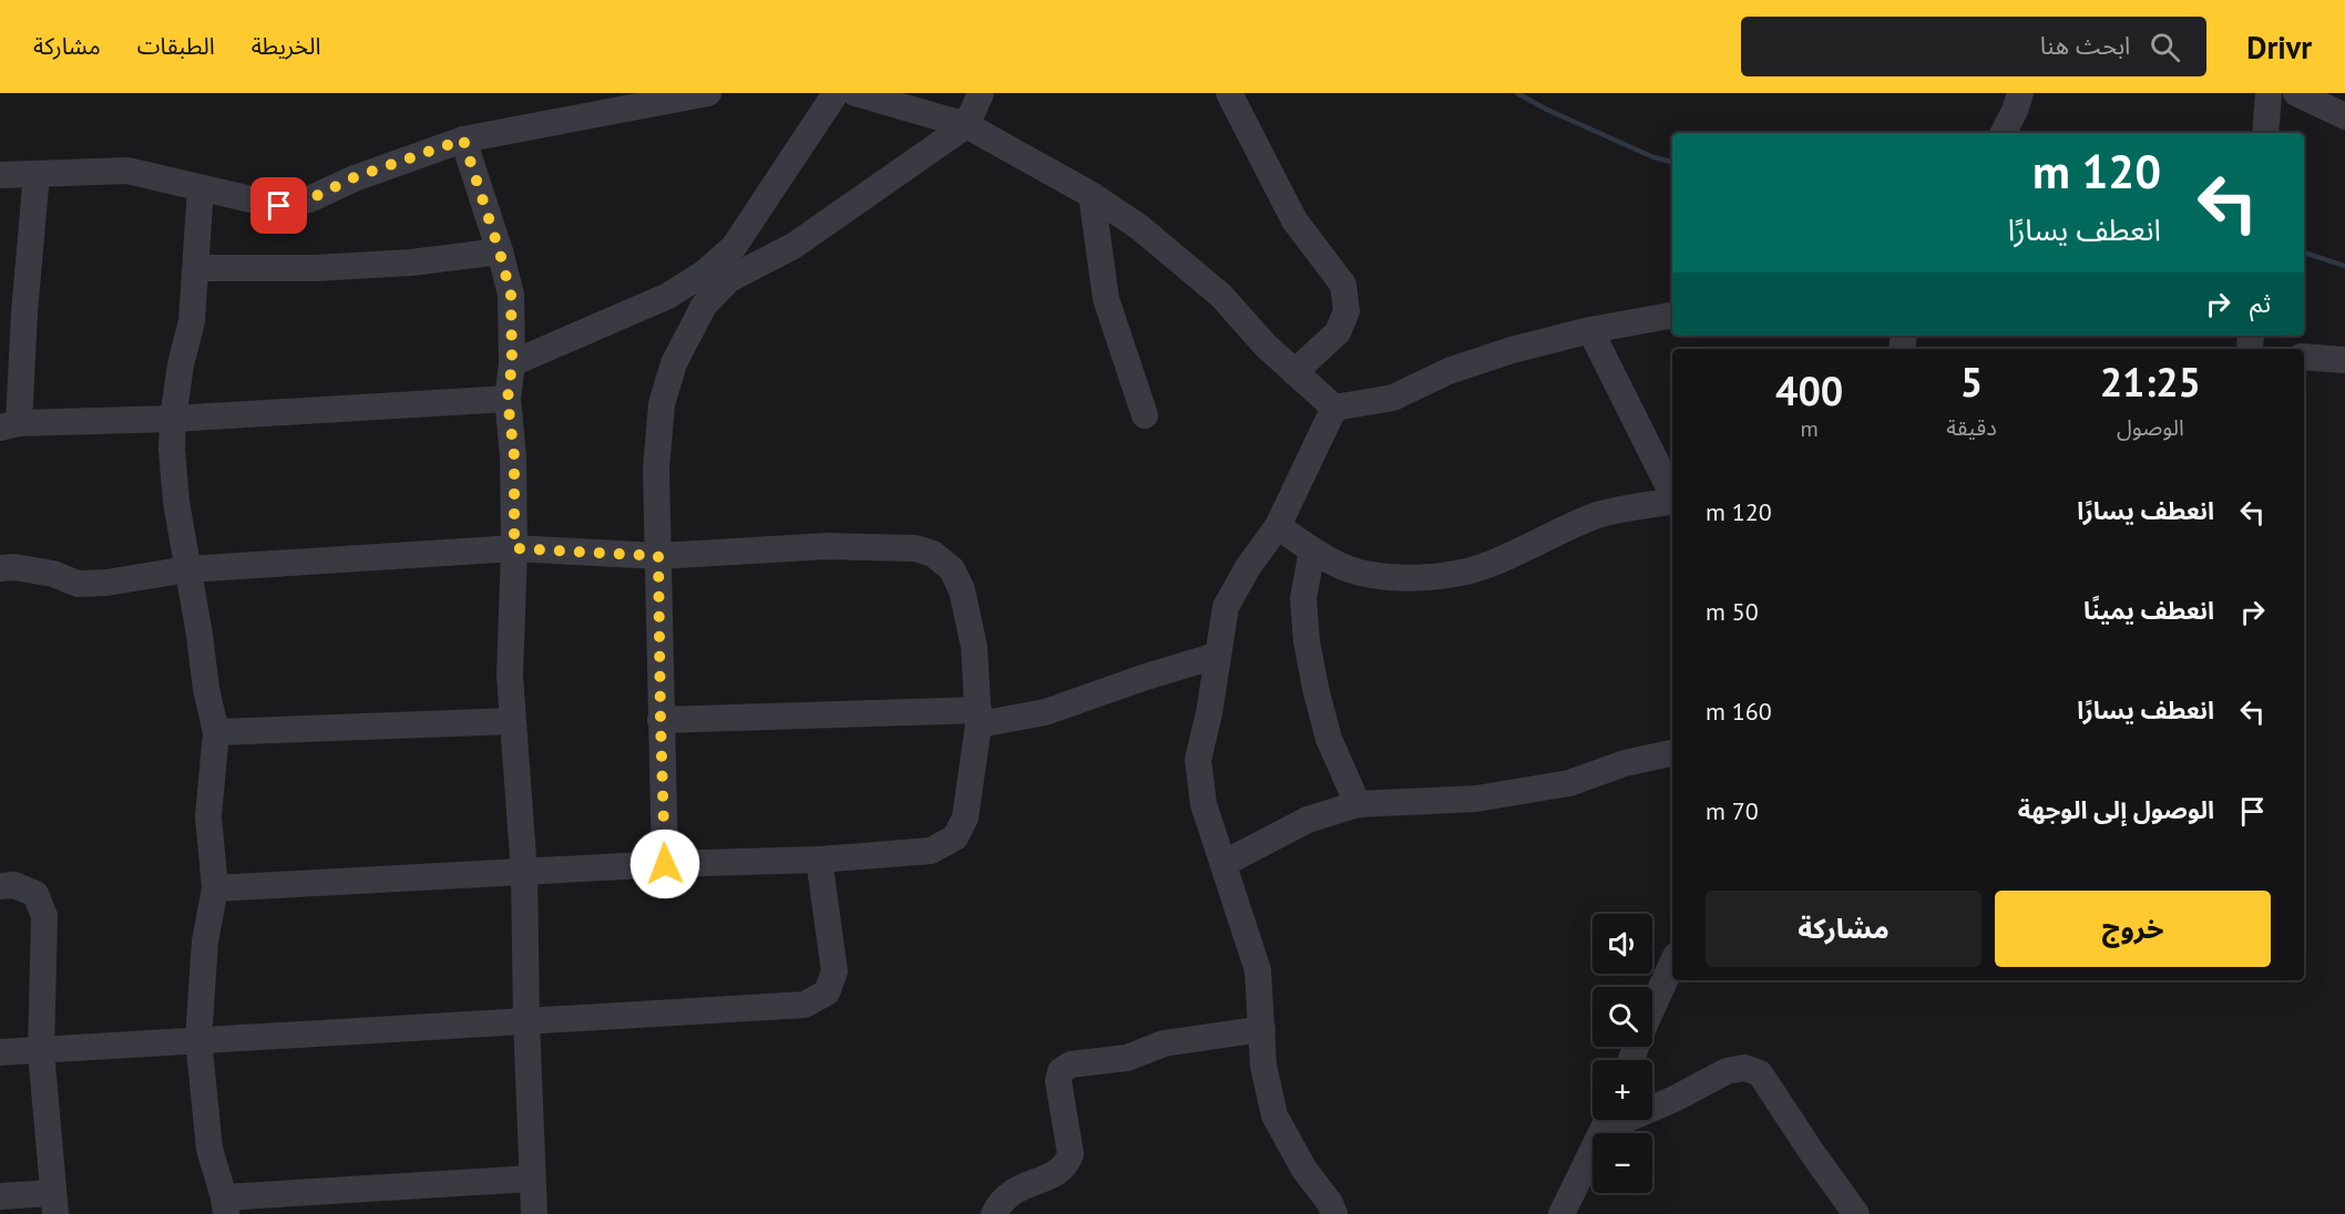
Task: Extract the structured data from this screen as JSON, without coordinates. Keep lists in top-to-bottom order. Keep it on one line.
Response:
{"page":{"header":"Drivr","search":"ابحث هنا","nav":["الخريطة","الطبقات","مشاركة"],"turn":["120 m","انعطف يسارًا"],"then":"ثم","eta":["21:25","الوصول","5","دقيقة","400","m"],"list":[{"name":"انعطف يسارًا","value":"120 m"},{"name":"انعطف يمينًا","value":"50 m"},{"name":"انعطف يسارًا","value":"160 m"},{"name":"الوصول إلى الوجهة","value":"70 m"}],"buttons":["خروج","مشاركة"],"map_buttons":["+","−"]}}
